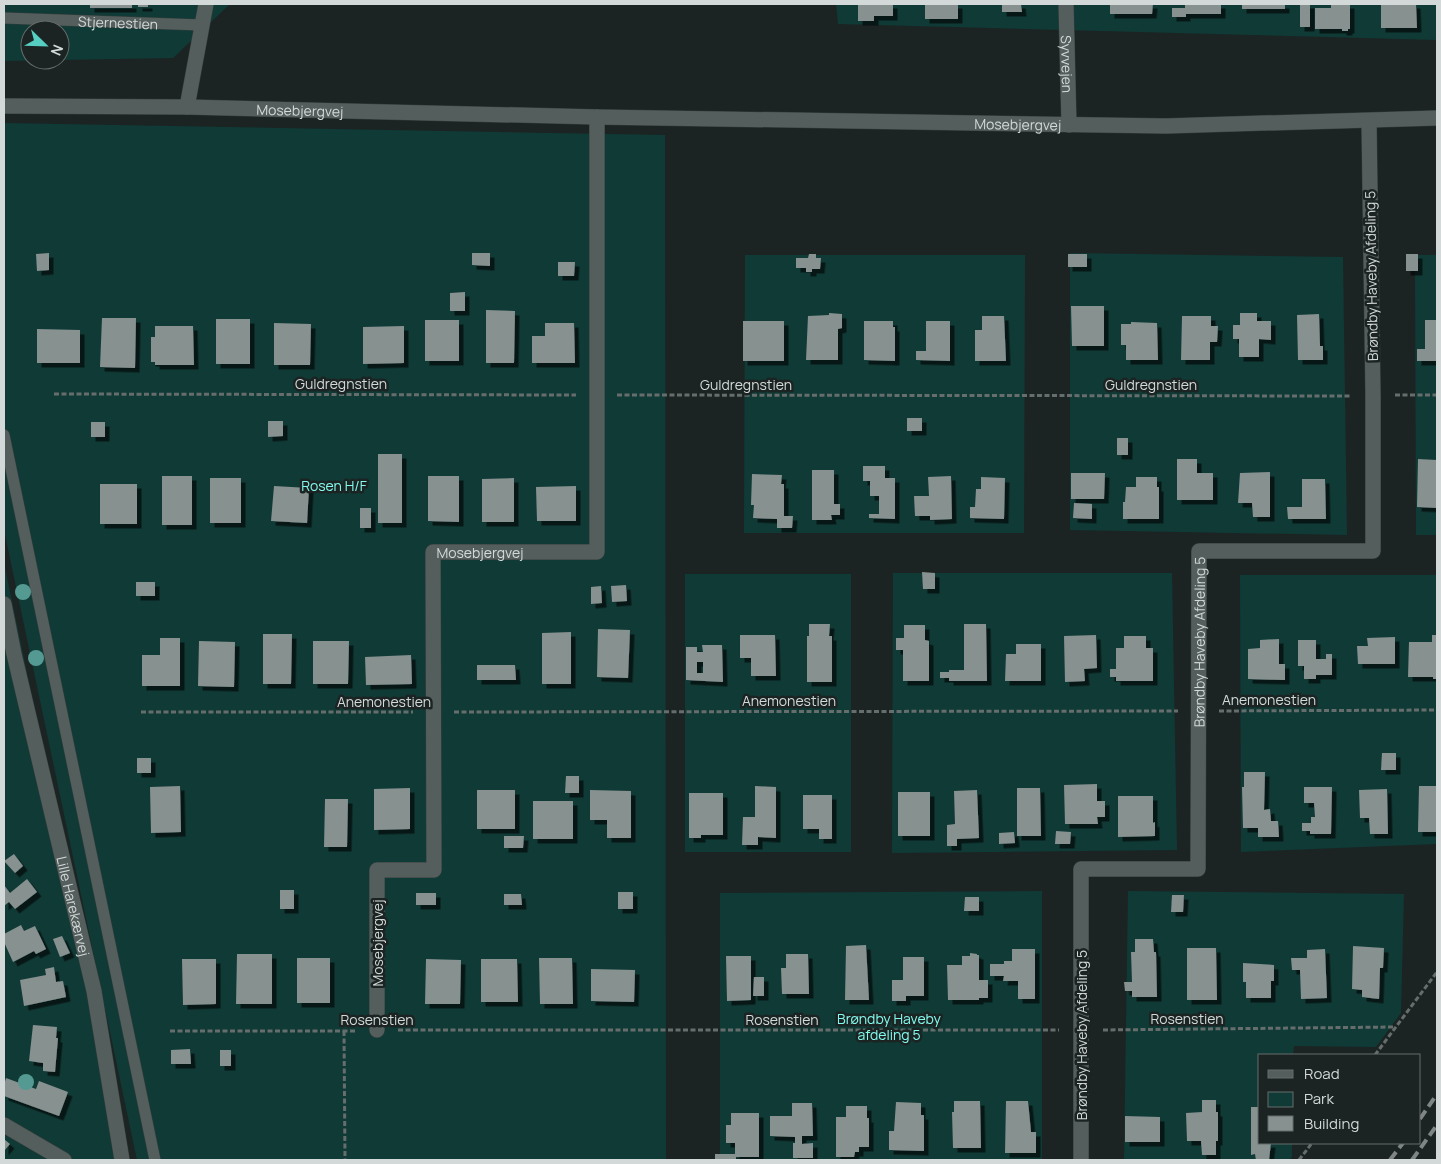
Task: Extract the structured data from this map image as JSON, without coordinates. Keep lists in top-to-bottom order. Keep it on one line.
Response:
{"streets":{"street":["Syvvejen","Mosebjergvej","Brøndby Haveby Afdeling 5","Lille Harekærvej"],"lane":["Stjernestien"],"path":["Guldregnstien","Anemonestien","Rosenstien"]},"crossings":[["Syvvejen","Mosebjergvej"],["Mosebjergvej","Brøndby Haveby Afdeling 5"],["Mosebjergvej","Guldregnstien"],["Mosebjergvej","Anemonestien"],["Mosebjergvej","Rosenstien"],["Brøndby Haveby Afdeling 5","Guldregnstien"],["Brøndby Haveby Afdeling 5","Anemonestien"],["Brøndby Haveby Afdeling 5","Rosenstien"]],"parks":["Rosen H/F","Brøndby Haveby afdeling 5"],"legend":["Road","Park","Building"],"north":"bottom right"}
